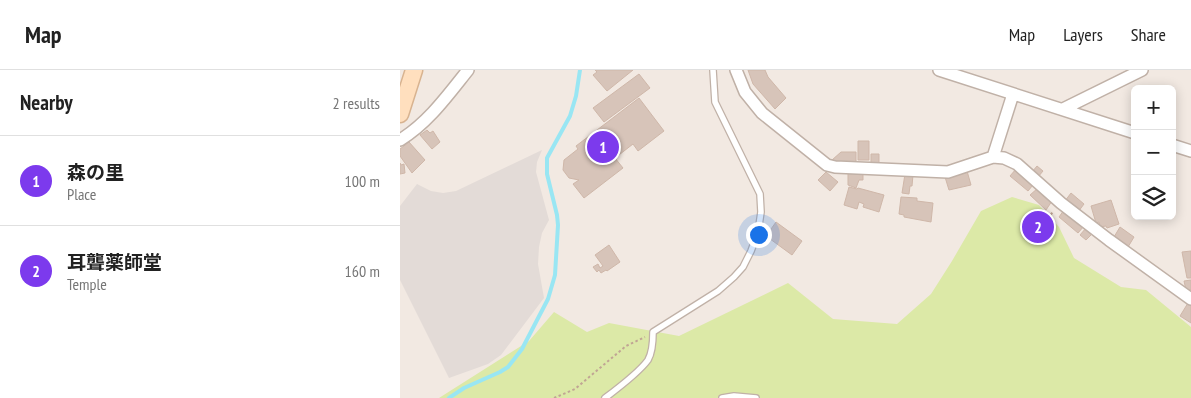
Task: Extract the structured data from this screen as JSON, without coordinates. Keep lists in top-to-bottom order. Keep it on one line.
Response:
{"page":{"header":"Map","nav":["Map","Layers","Share"],"heading":["Nearby","2 results"],"map_buttons":["+","−"],"pins":["1","2"],"list":[{"mark":"1","name":"森の里","note":"Place","value":"100 m"},{"mark":"2","name":"耳聾薬師堂","note":"Temple","value":"160 m"}]}}
